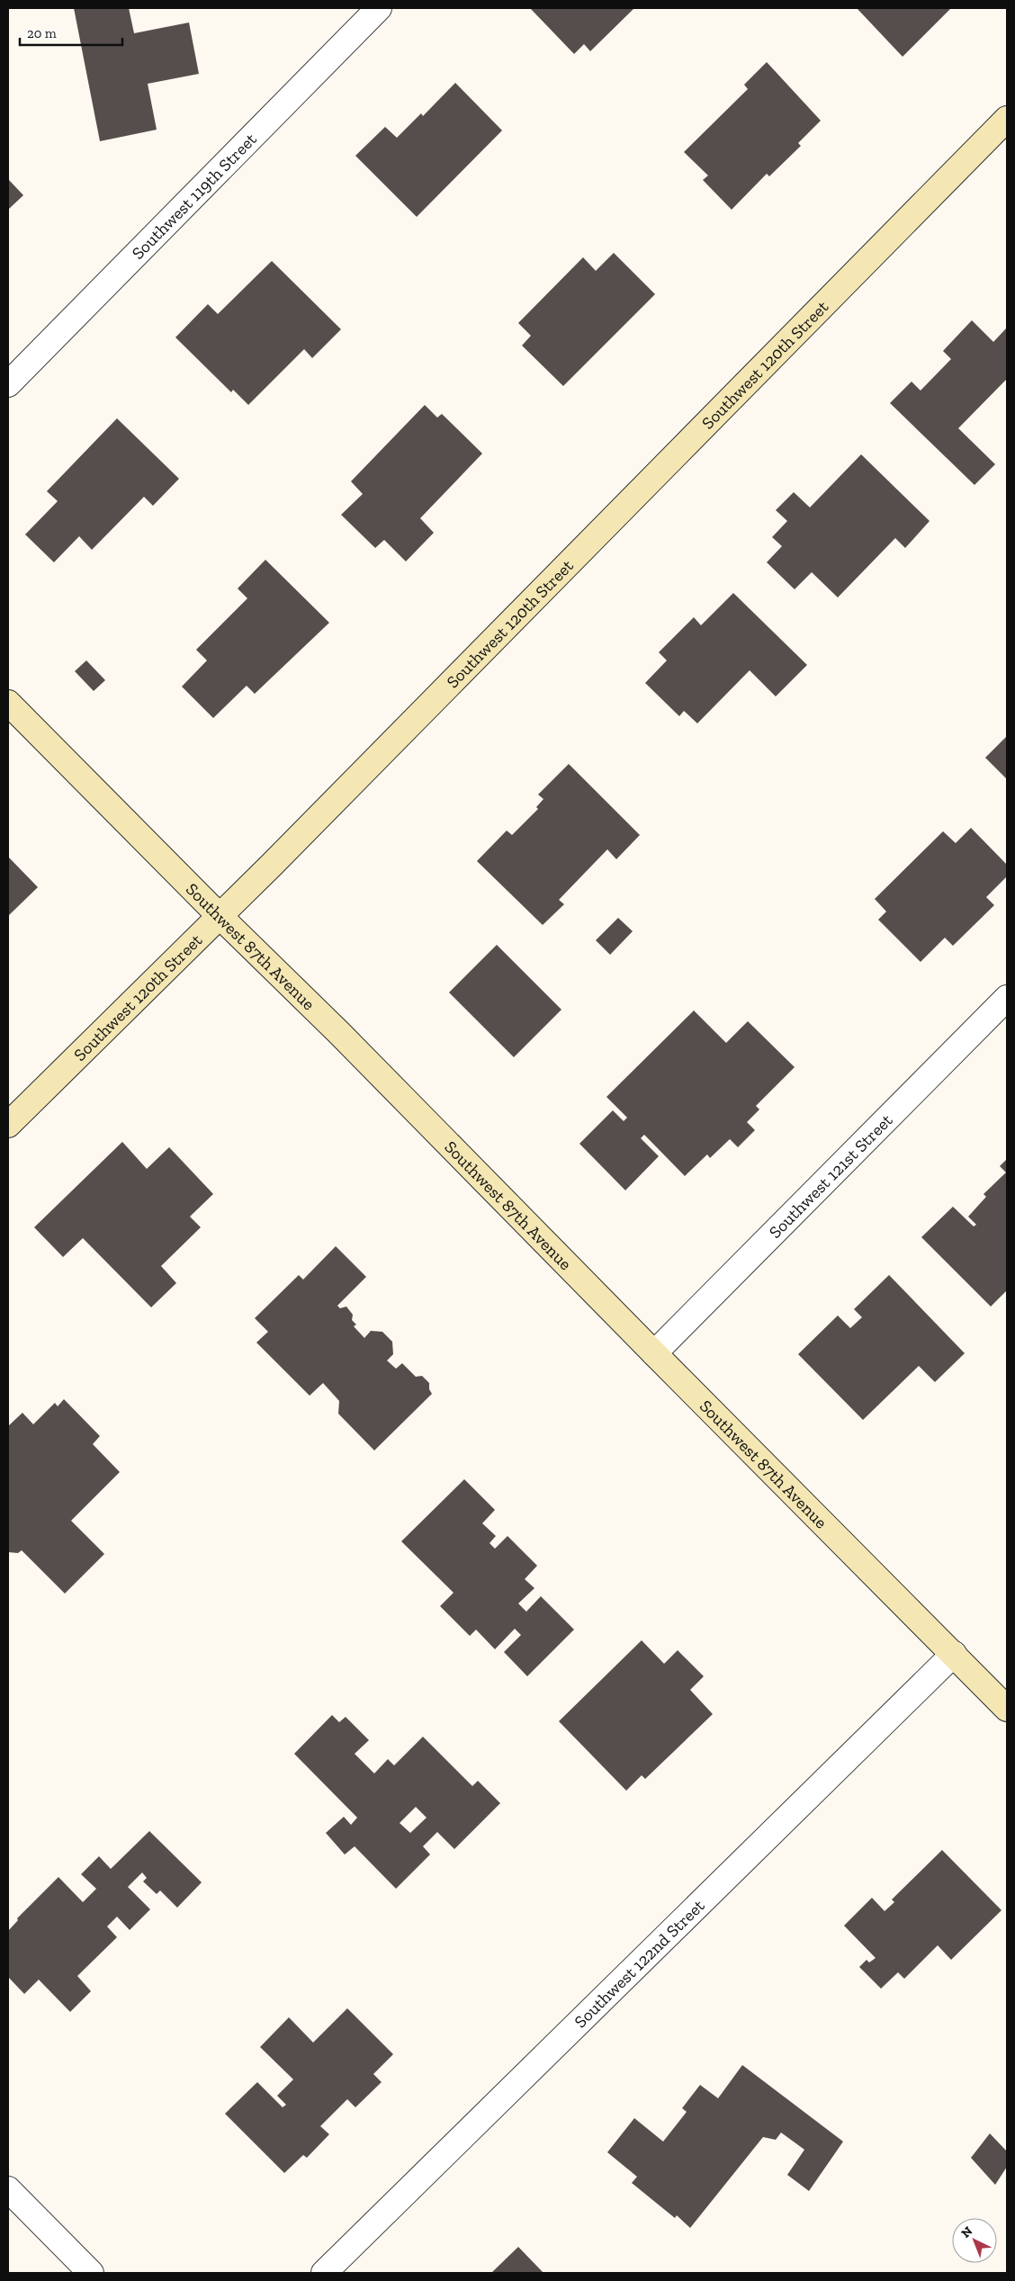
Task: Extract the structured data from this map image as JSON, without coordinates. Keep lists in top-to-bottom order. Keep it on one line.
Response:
{"streets":{"main road":["Southwest 120th Street","Southwest 87th Avenue"],"street":["Southwest 119th Street","Southwest 121st Street","Southwest 122nd Street"]},"crossings":[["Southwest 120th Street","Southwest 87th Avenue"],["Southwest 87th Avenue","Southwest 121st Street"],["Southwest 87th Avenue","Southwest 122nd Street"]],"scale_bar":"20 m","north":"top left"}
